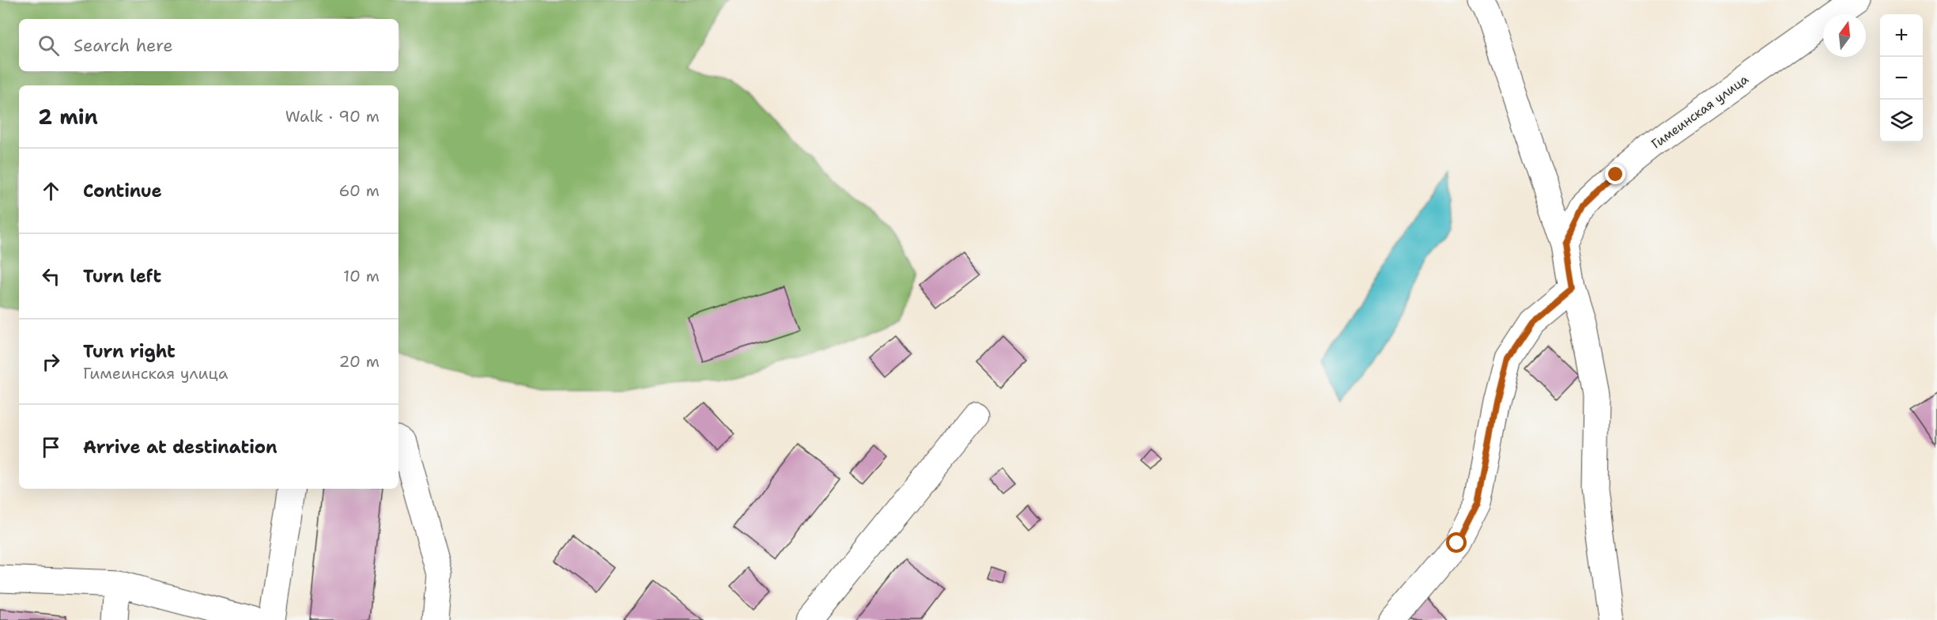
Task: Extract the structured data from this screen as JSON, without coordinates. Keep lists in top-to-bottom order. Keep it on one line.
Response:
{"streets":{"street":["Гимеинская улица"]},"north":"top","page":{"map_buttons":["+","−"],"search":"Search here","heading":["2 min","Walk · 90 m"],"list":[["Continue","60 m"],["Turn left","10 m"],["Turn right","Гимеинская улица","20 m"],"Arrive at destination"]}}
